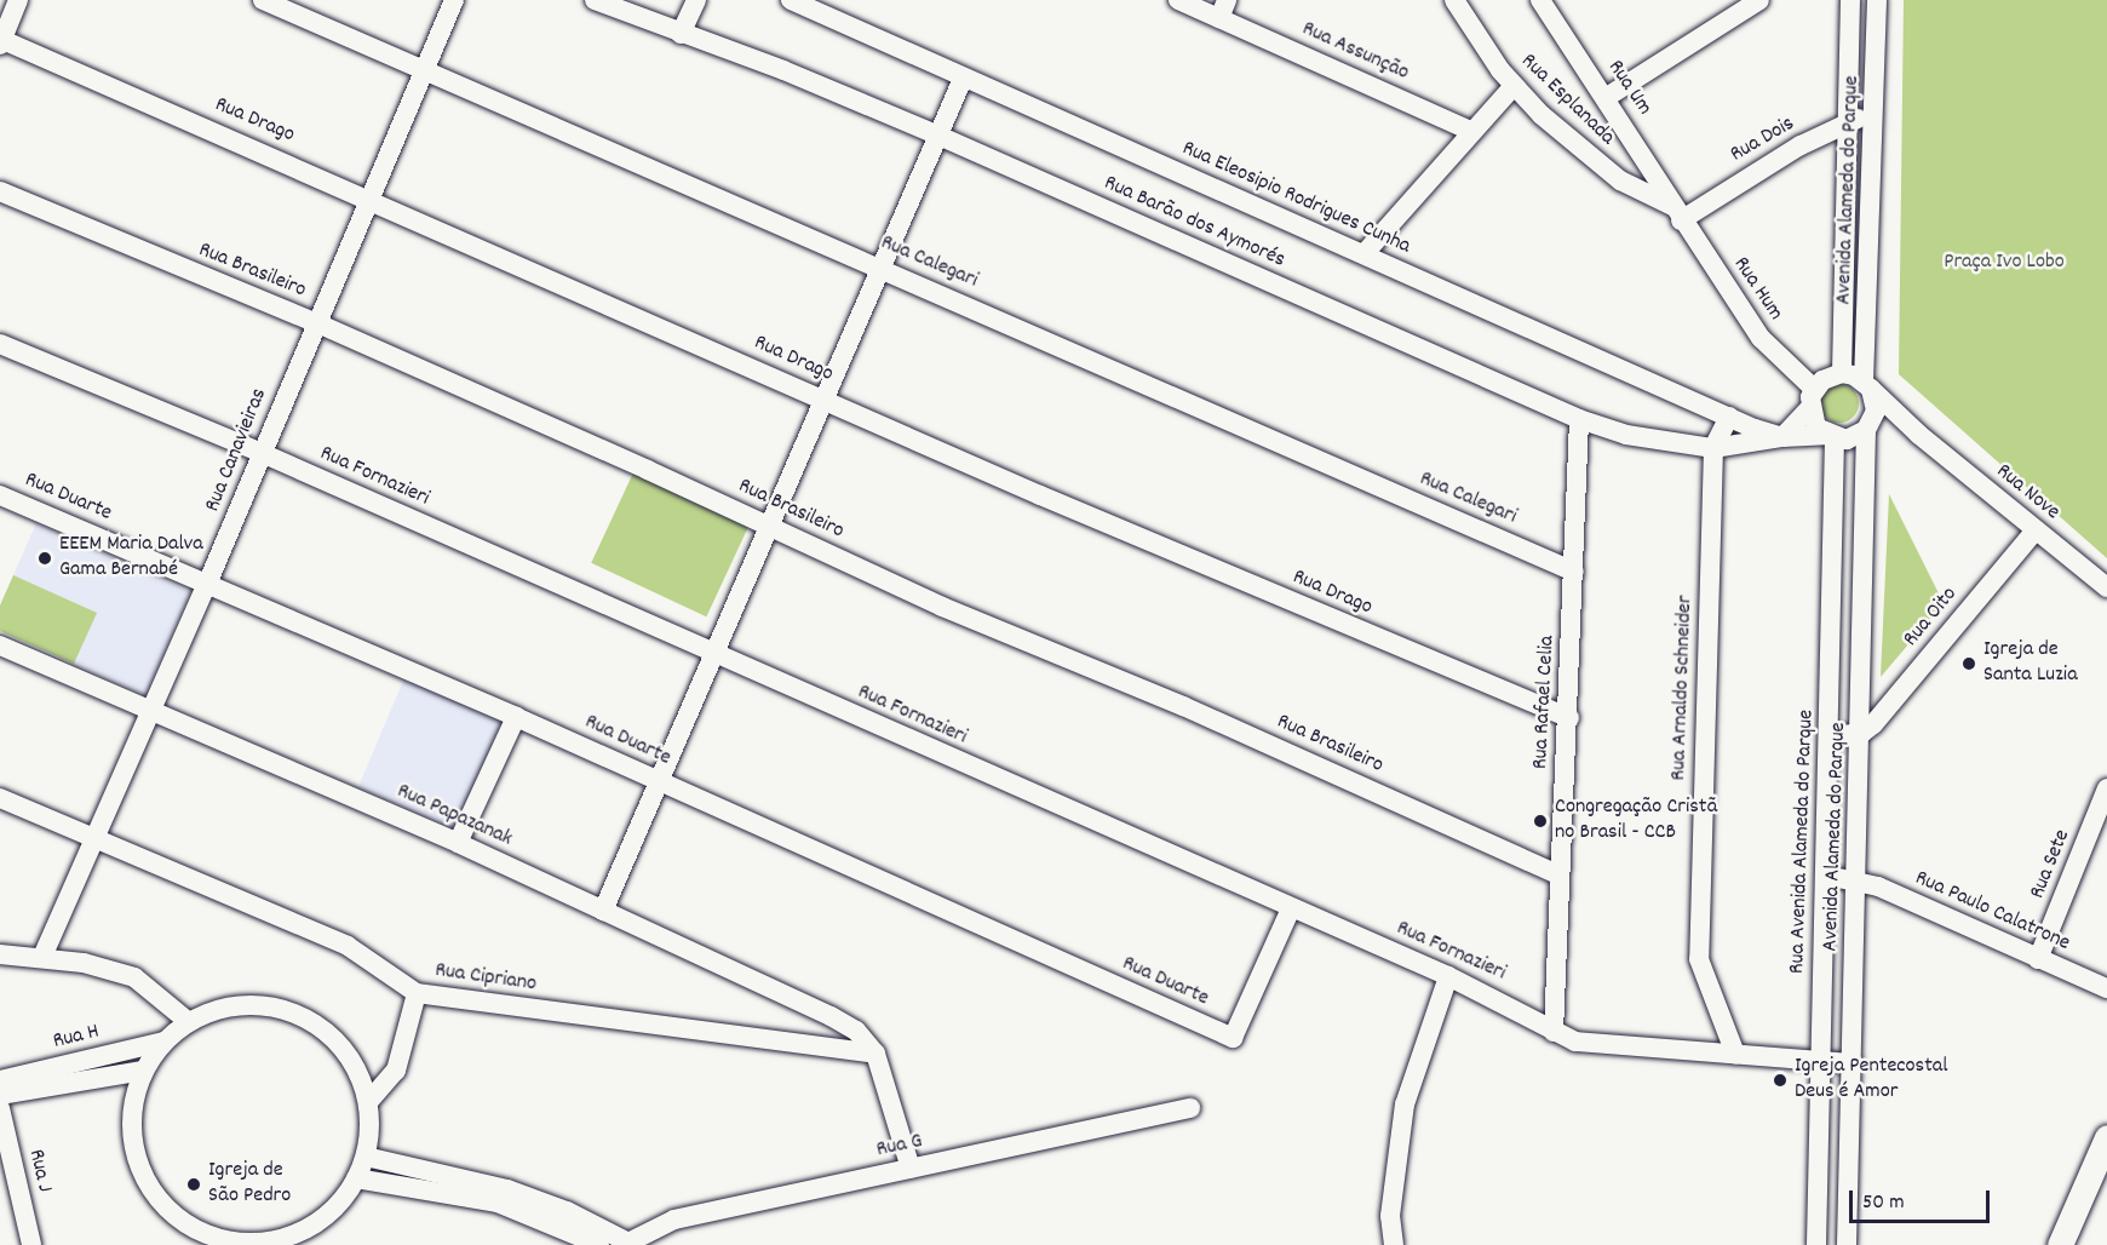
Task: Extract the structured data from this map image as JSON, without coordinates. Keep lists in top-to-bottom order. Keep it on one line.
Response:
{"streets":{"street":["Rua Assunção","Rua Um","Rua Esplanada","Rua Drago","Rua Dois","Avenida Alameda do Parque","Rua Eleosipio Rodrigues Cunha","Rua Barão dos Aymorés","Rua Calegari","Rua Brasileiro","Rua Hum","Rua Canavieiras","Rua Fornazieri","Rua Nove","Rua Duarte","Rua Oito","Rua Arnaldo Schneider","Rua Rafael Celia","Rua Papazanak","Rua Avenida Alameda do Parque","Rua Sete","Rua Paulo Calatrone","Rua Cipriano","Rua H","Rua G","Rua J"]},"crossings":[["Rua Um","Rua Esplanada"],["Rua Um","Rua Dois"],["Rua Um","Rua Hum"],["Rua Esplanada","Rua Dois"],["Rua Esplanada","Rua Hum"],["Rua Drago","Rua Canavieiras"],["Rua Drago","Rua Rafael Celia"],["Rua Dois","Avenida Alameda do Parque"],["Rua Dois","Rua Hum"],["Avenida Alameda do Parque","Rua Hum"],["Avenida Alameda do Parque","Rua Fornazieri"],["Avenida Alameda do Parque","Rua Oito"],["Avenida Alameda do Parque","Rua Avenida Alameda do Parque"],["Avenida Alameda do Parque","Rua Paulo Calatrone"],["Rua Eleosipio Rodrigues Cunha","Rua Barão dos Aymorés"],["Rua Barão dos Aymorés","Rua Arnaldo Schneider"],["Rua Barão dos Aymorés","Rua Rafael Celia"],["Rua Calegari","Rua Canavieiras"],["Rua Calegari","Rua Rafael Celia"],["Rua Brasileiro","Rua Canavieiras"],["Rua Brasileiro","Rua Rafael Celia"],["Rua Hum","Rua Avenida Alameda do Parque"],["Rua Canavieiras","Rua Fornazieri"],["Rua Canavieiras","Rua Duarte"],["Rua Canavieiras","Rua Papazanak"],["Rua Canavieiras","Rua Cipriano"],["Rua Fornazieri","Rua Duarte"],["Rua Fornazieri","Rua Arnaldo Schneider"],["Rua Fornazieri","Rua Rafael Celia"],["Rua Fornazieri","Rua Avenida Alameda do Parque"],["Rua Nove","Rua Oito"],["Rua Papazanak","Rua Cipriano"],["Rua Avenida Alameda do Parque","Rua Paulo Calatrone"],["Rua Sete","Rua Paulo Calatrone"]],"parks":["Praça Ivo Lobo"],"places":["EEEM Maria Dalva Gama Bernabé","Igreja de Santa Luzia","Congregação Cristã no Brasil - CCB","Igreja Pentecostal Deus é Amor","Igreja de São Pedro"],"scale_bar":"50 m"}
